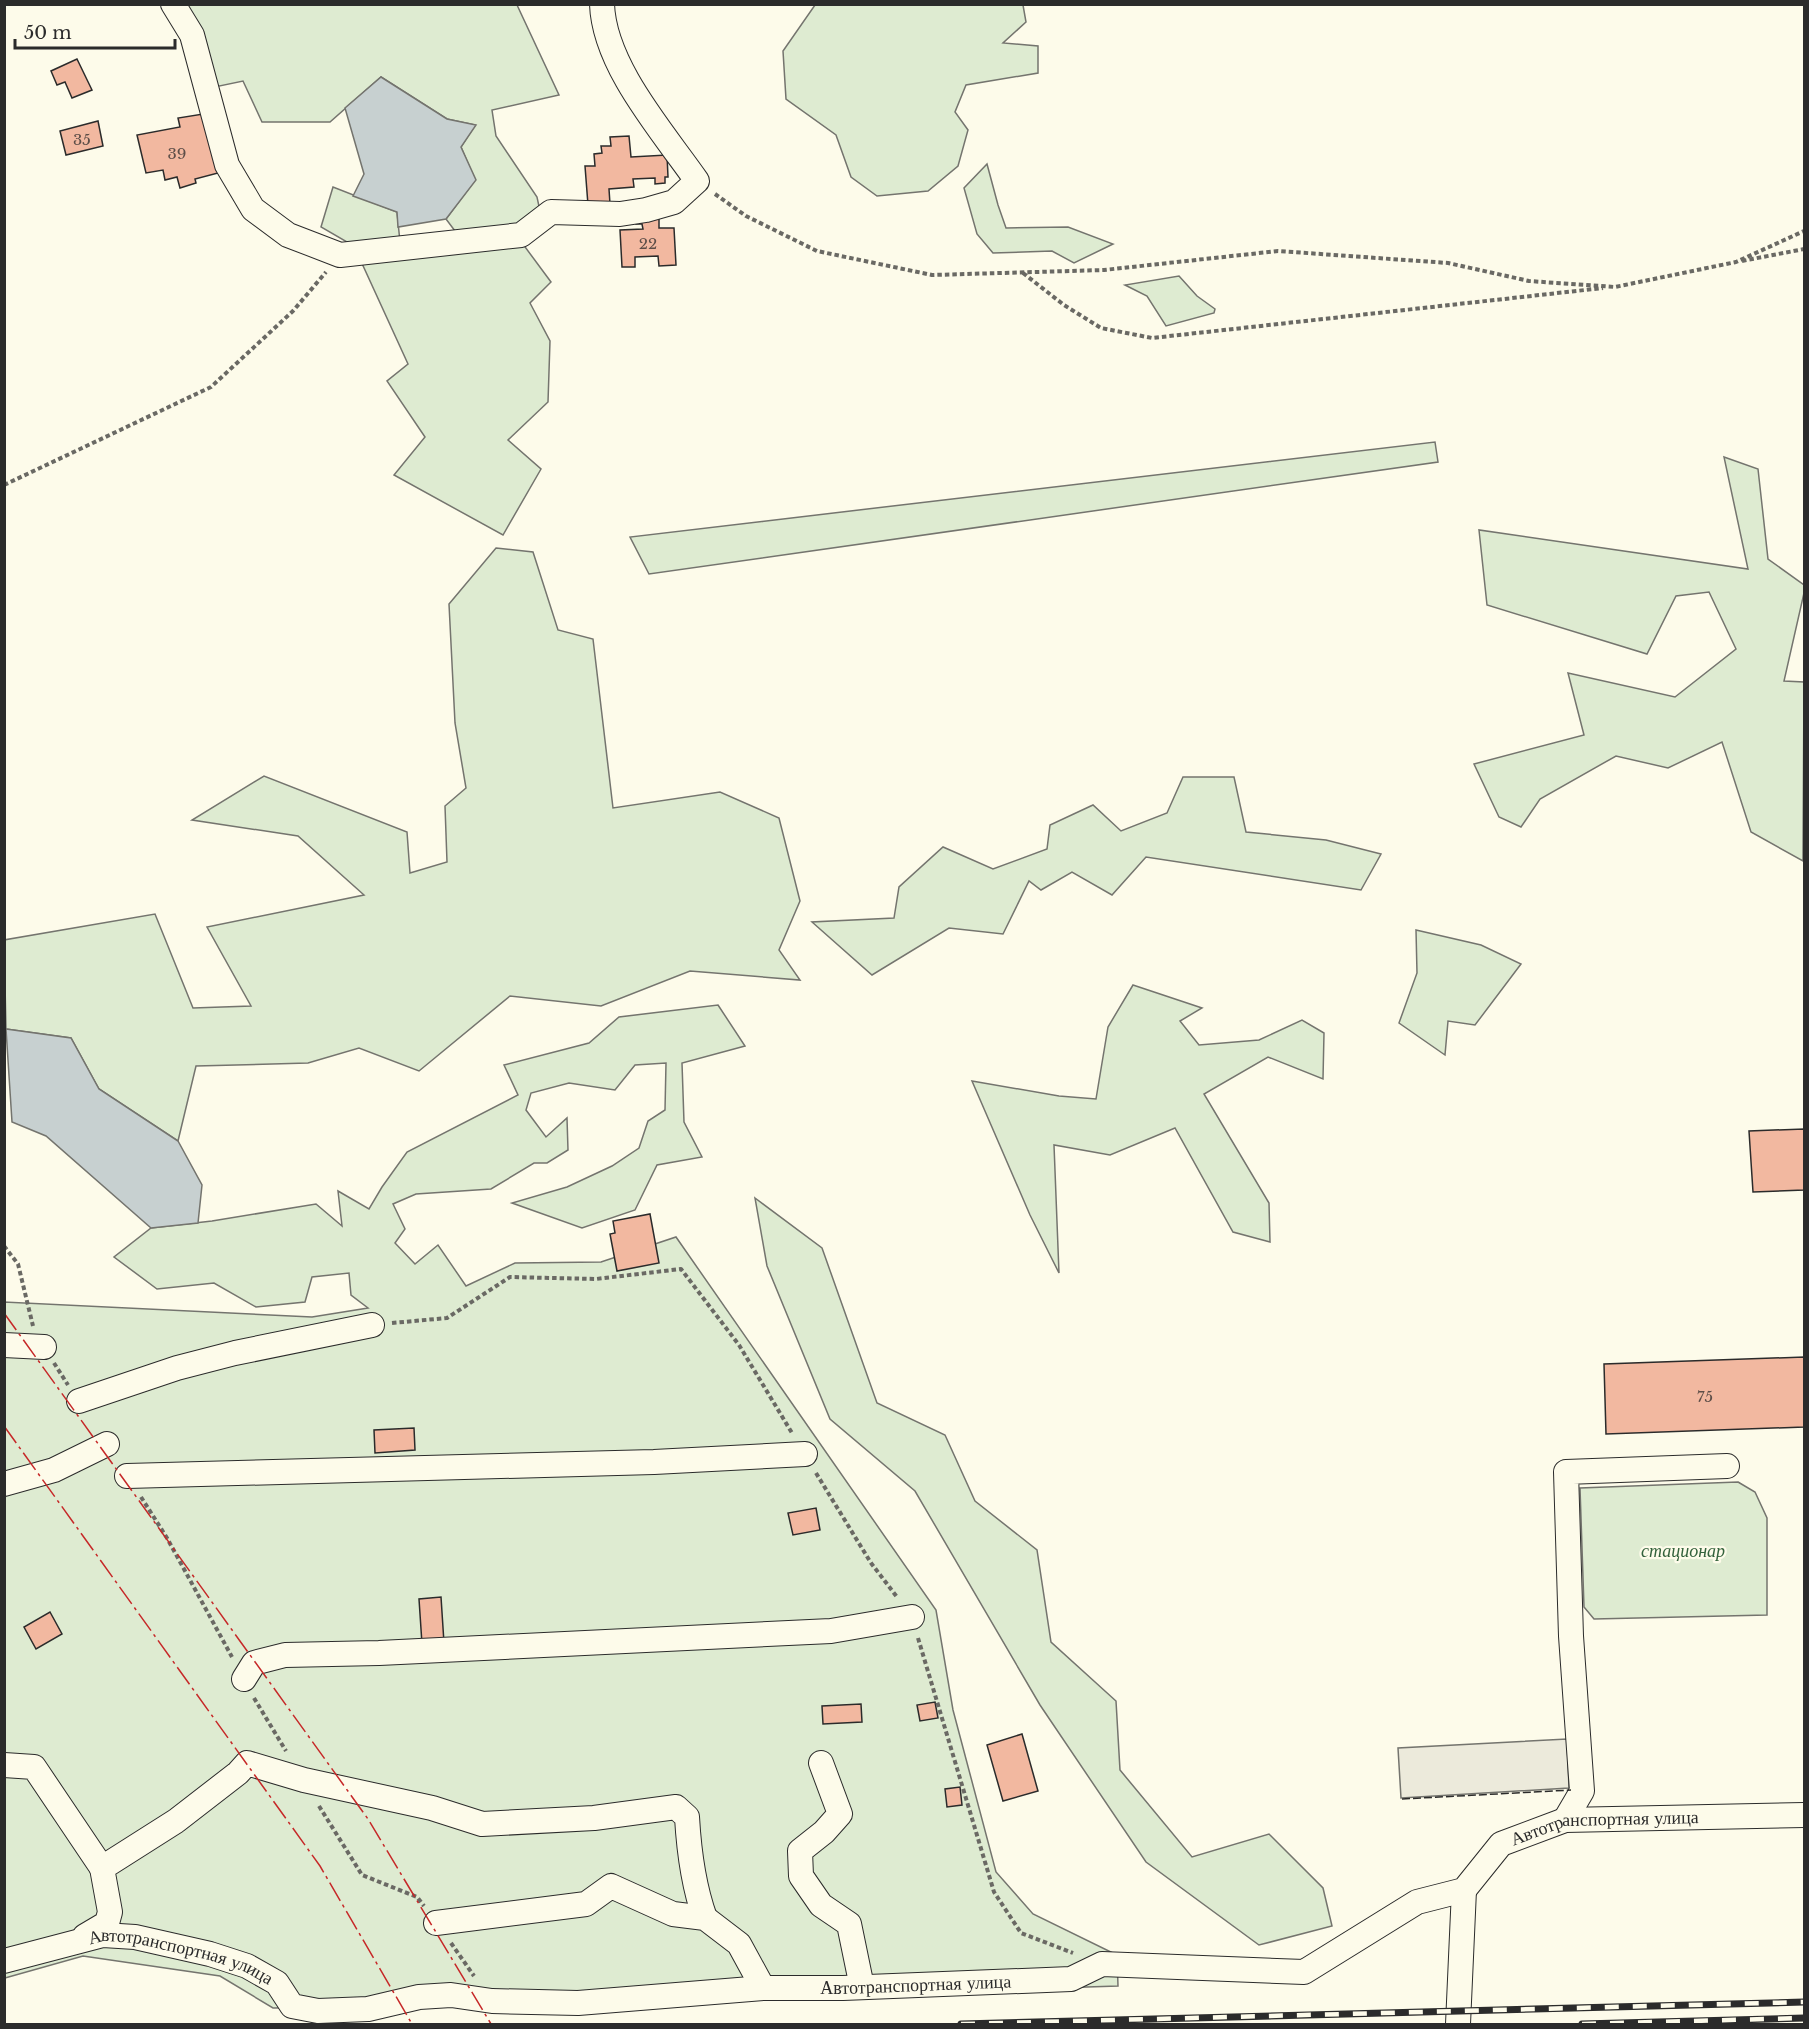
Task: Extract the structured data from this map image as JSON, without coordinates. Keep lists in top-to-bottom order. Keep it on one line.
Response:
{"streets":{"street":["Автотранспортная улица"]},"parks":["стационар"],"house_numbers":["35","39","22","75"],"scale_bar":"50 m"}
